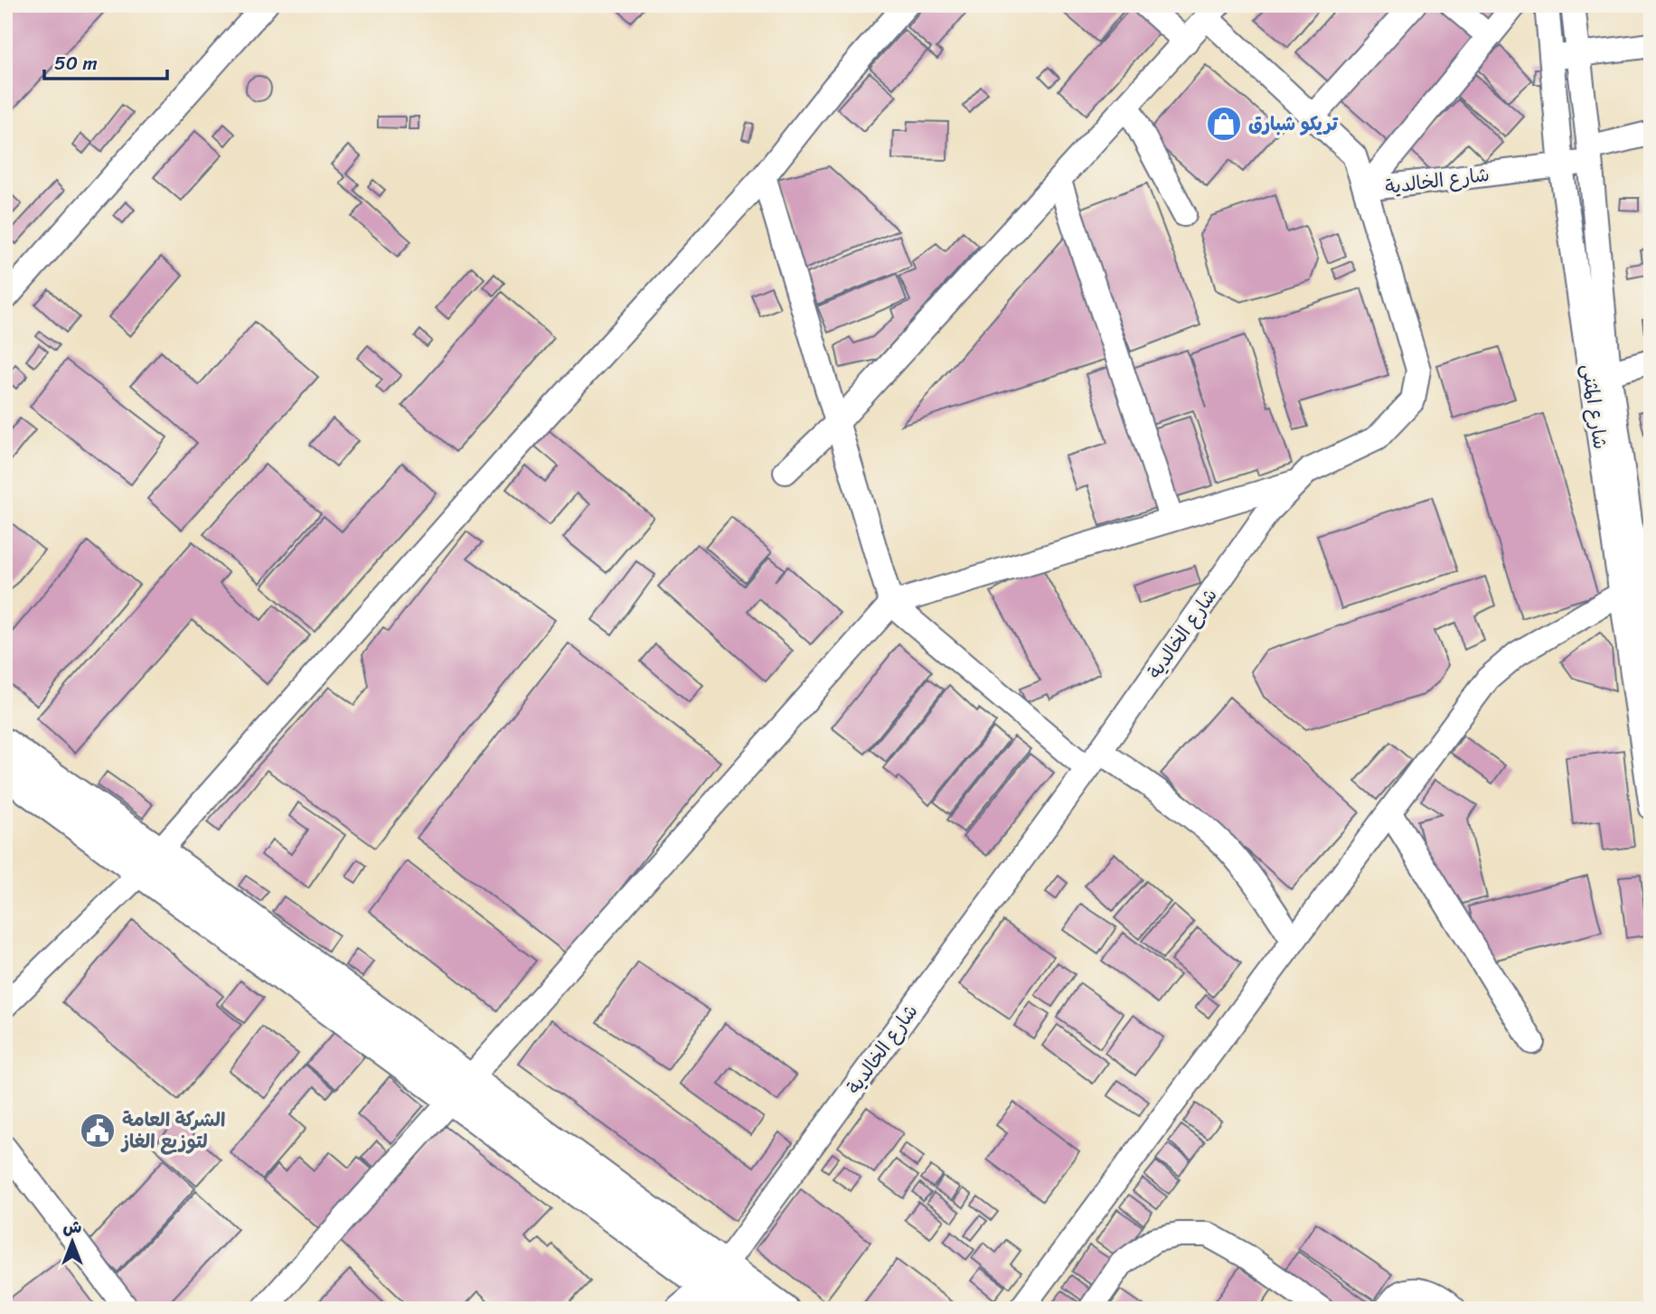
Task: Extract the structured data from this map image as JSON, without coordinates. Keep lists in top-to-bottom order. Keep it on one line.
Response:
{"streets":{"main road":["شارع الخالدية"],"street":["شارع المثنى"]},"crossings":[["شارع الخالدية","شارع المثنى"]],"places":{"shop":["تريكو شبارق"],"public building":["الشركة العامة لتوزيع الغاز"]},"scale_bar":"50 m","north":"top"}
